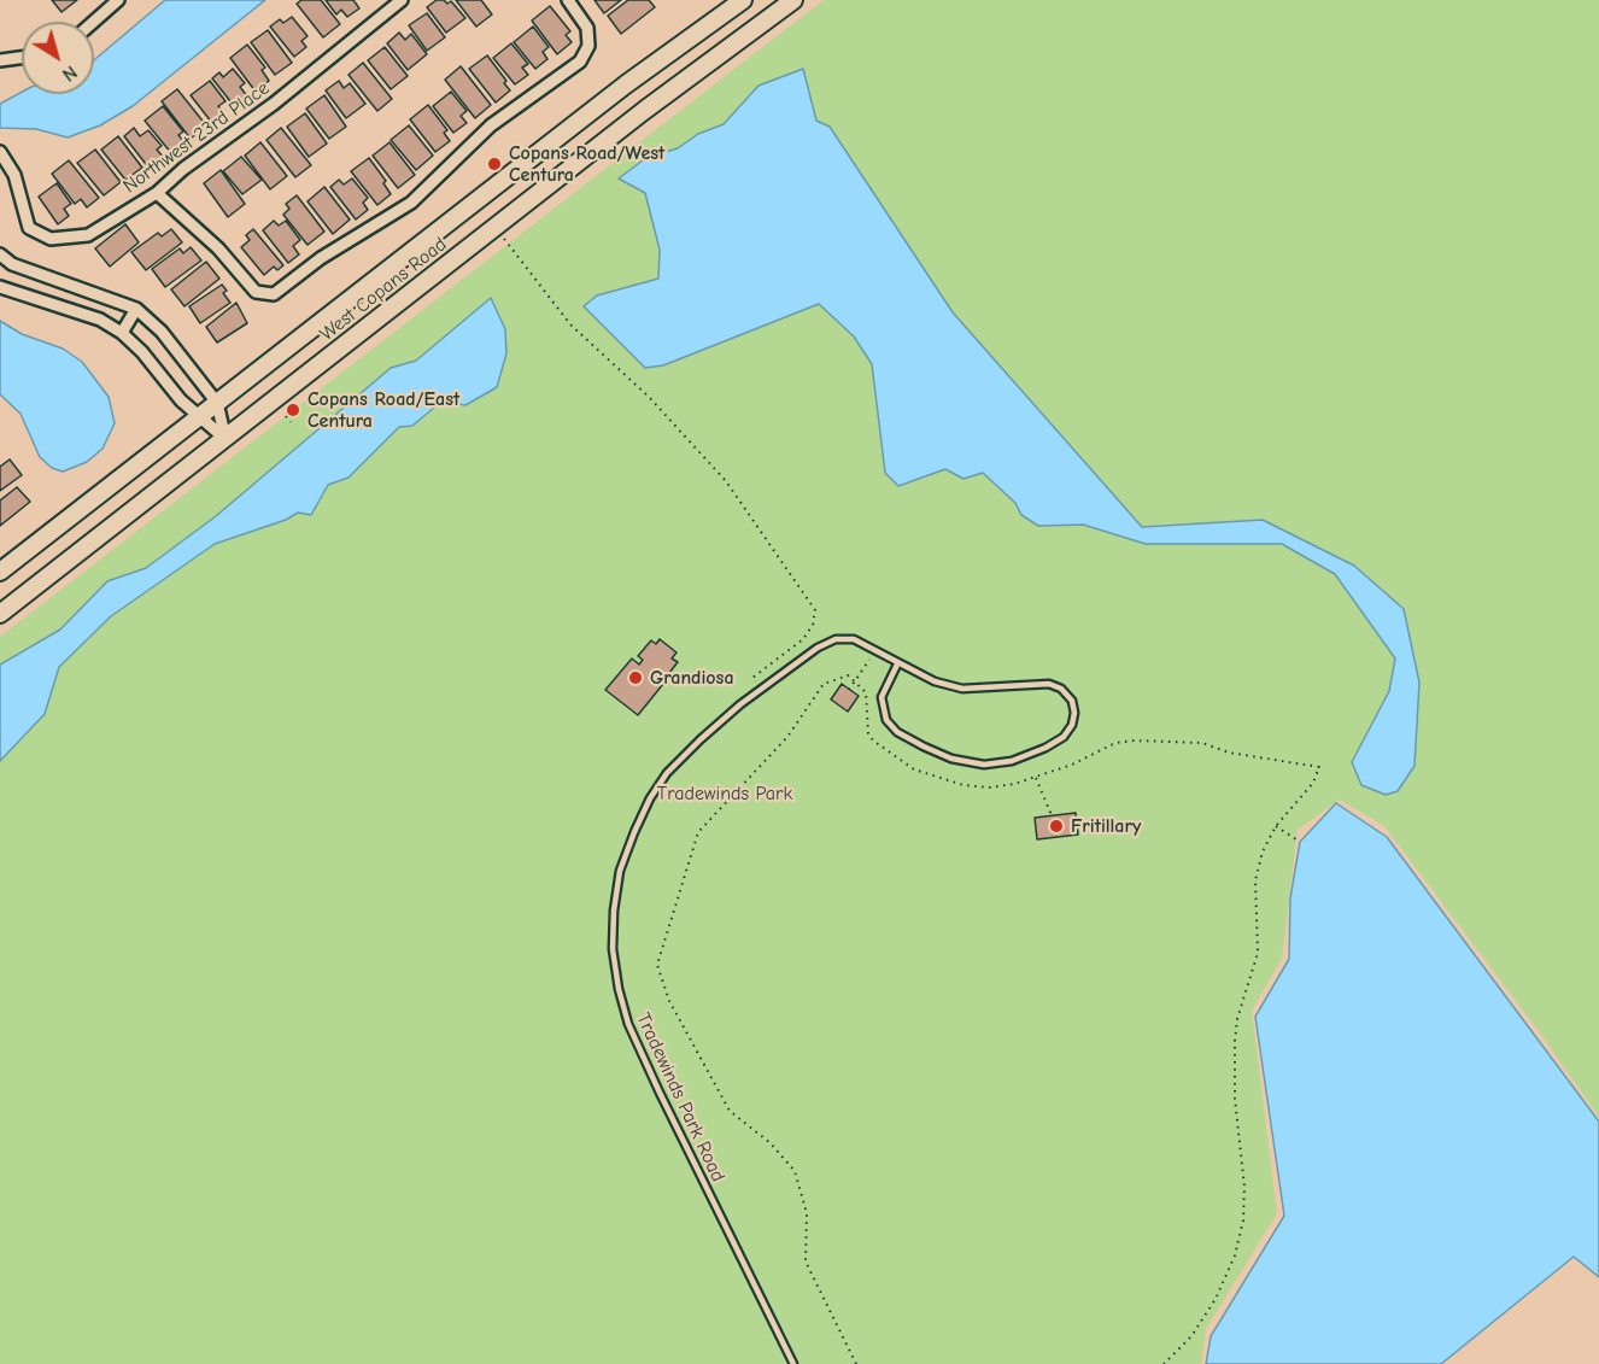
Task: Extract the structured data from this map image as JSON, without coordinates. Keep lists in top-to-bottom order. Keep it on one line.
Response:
{"streets":{"main road":["West Copans Road"],"street":["Northwest 23rd Place"],"lane":["Tradewinds Park Road"]},"parks":["Tradewinds Park"],"places":["Copans Road/West Centura","Copans Road/East Centura","Grandiosa","Fritillary"],"north":"bottom right"}
